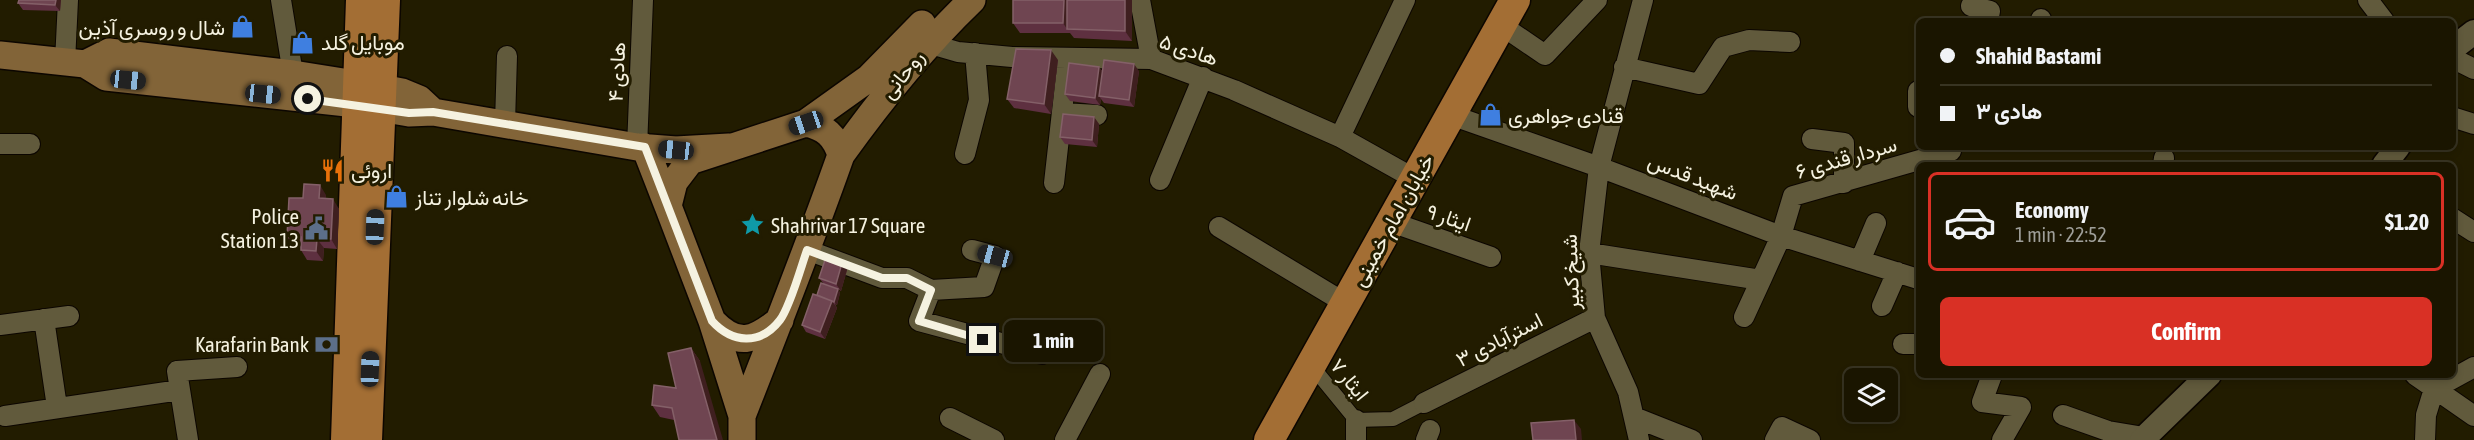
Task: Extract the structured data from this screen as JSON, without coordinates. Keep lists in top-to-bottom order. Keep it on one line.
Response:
{"streets":{"main road":["روحانی","خیابان امام خمینی"],"street":["هادی ۵","هادی ۴","سردار قندی ۶","شهید قدس","ایثار ۹","شیخ کبیر","استرآبادی ٣","ایثار ۷"]},"crossings":[["هادی ۵","روحانی"],["هادی ۵","خیابان امام خمینی"],["سردار قندی ۶","شهید قدس"],["شهید قدس","خیابان امام خمینی"],["شهید قدس","شیخ کبیر"],["ایثار ۹","خیابان امام خمینی"],["خیابان امام خمینی","ایثار ۷"],["شیخ کبیر","استرآبادی ٣"]],"places":{"shop":["شال و روسری آذین","موبایل گلد","قنادی جواهری","خانه شلوار تناز"],"restaurant":["اروئی"],"place":["Shahrivar 17 Square"],"public building":["Police Station 13"],"bank":["Karafarin Bank"]},"page":{"banner":["Shahid Bastami","هادی ۳"],"list":[{"name":"Economy","note":"1 min · 22:52","value":"$1.20"}],"buttons":"Confirm","bubble":"1 min"}}
